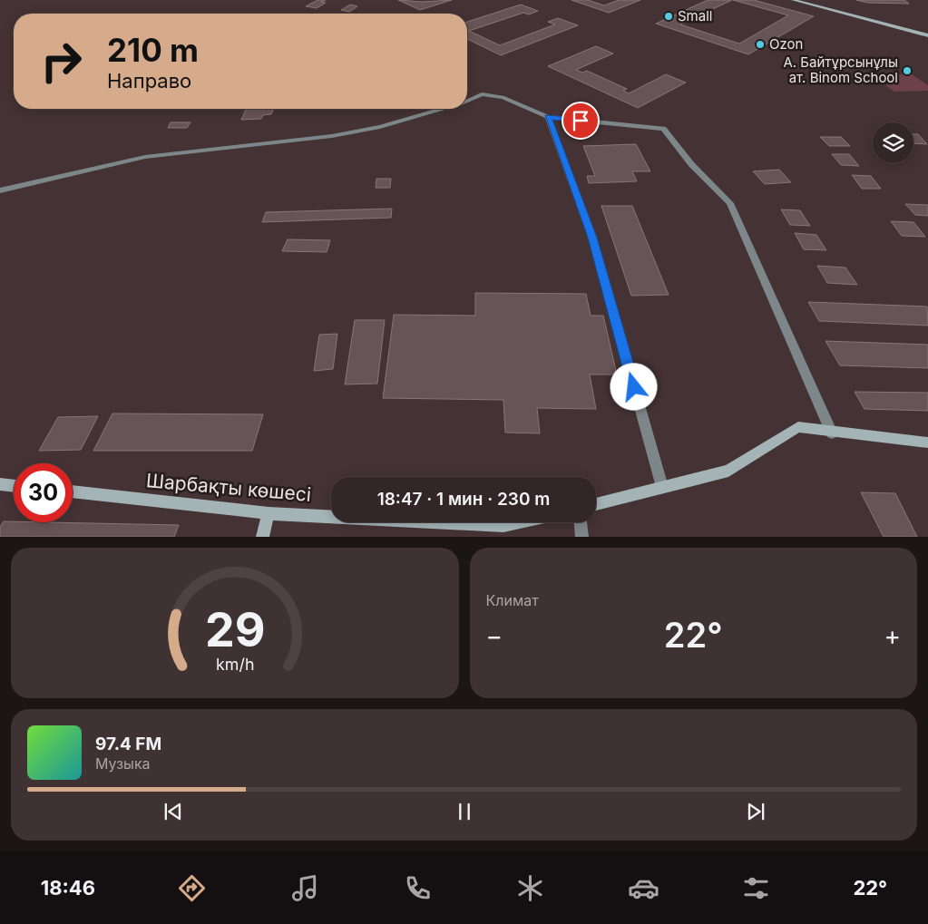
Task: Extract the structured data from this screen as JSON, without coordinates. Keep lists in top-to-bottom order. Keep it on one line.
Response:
{"streets":{"street":["Шарбақты көшесі"]},"places":["Small","Ozon","А. Байтұрсынұлы ат. Binom School"],"page":{"turn":["210 m","Направо"],"limit":"30","trip":"18:47 · 1 мин · 230 m","tile":"Климат","heat":["−","22°","+"],"song":["97.4 FM","Музыка"],"tabs":["18:46","22°"],"gauge":["29","km/h"]}}
